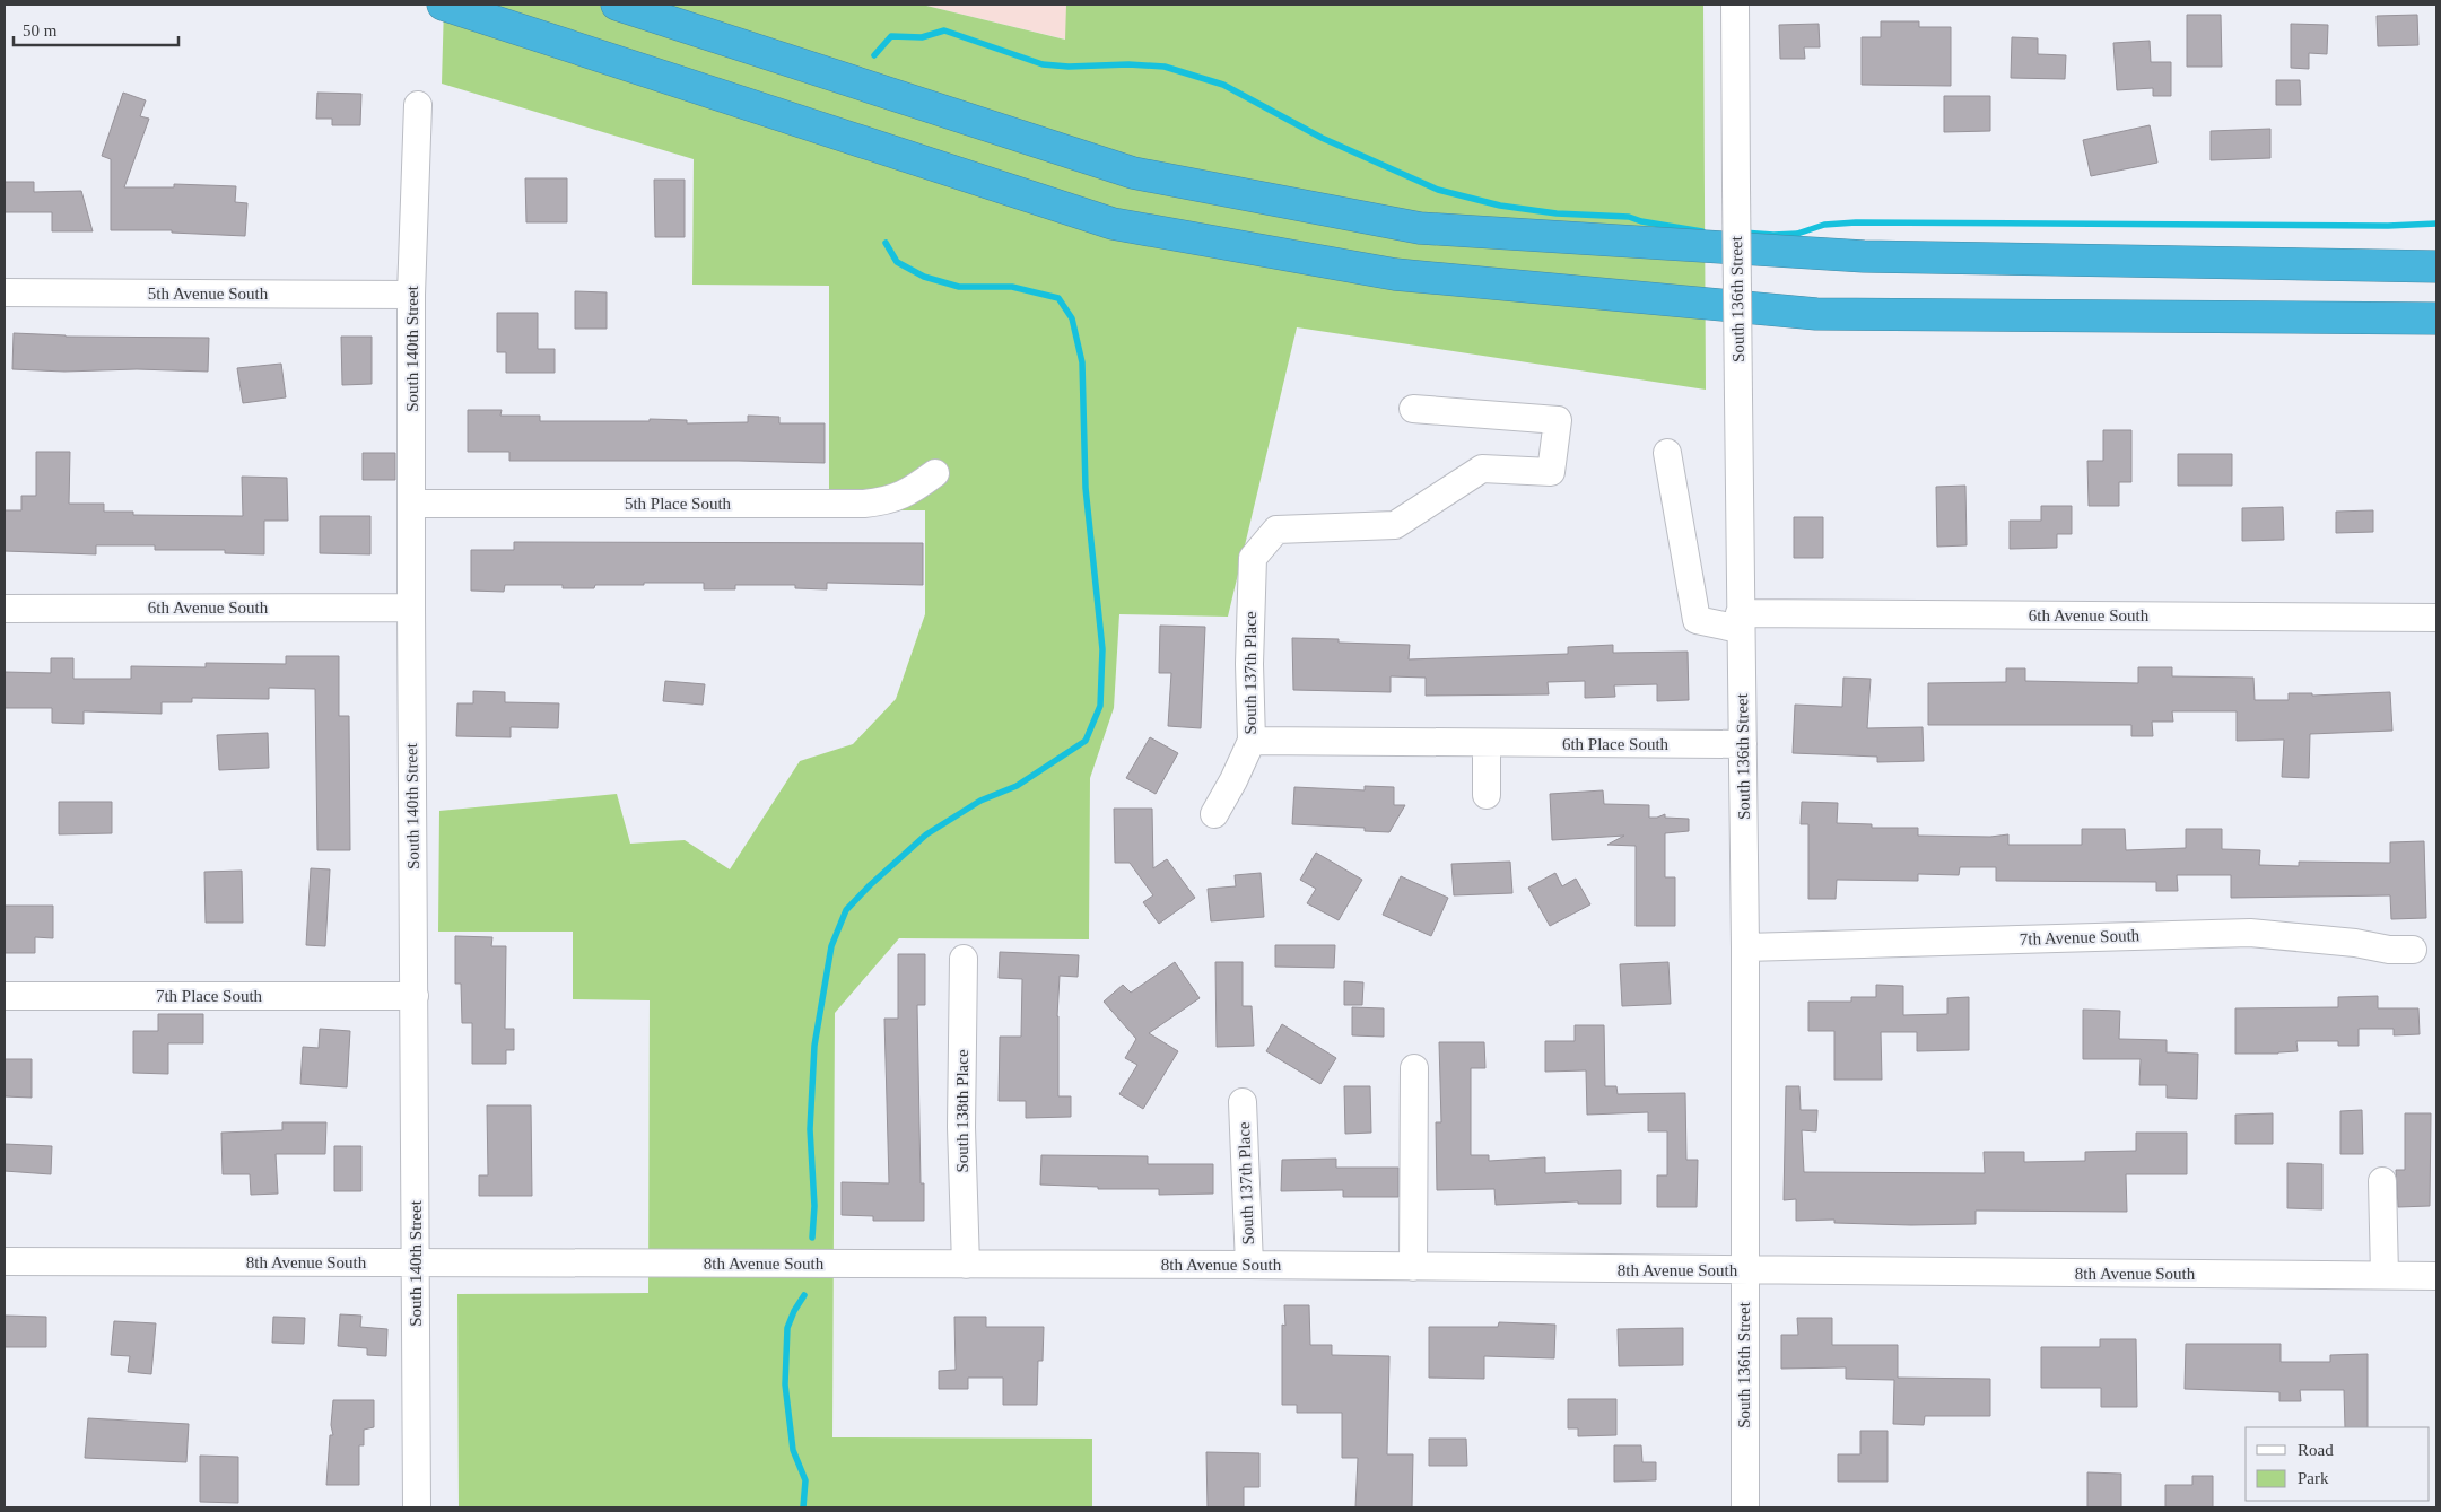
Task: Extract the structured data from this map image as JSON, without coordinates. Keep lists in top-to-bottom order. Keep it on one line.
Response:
{"streets":{"street":["5th Avenue South","South 136th Street","South 140th Street","5th Place South","6th Avenue South","South 137th Place","6th Place South","7th Avenue South","7th Place South","South 138th Place","8th Avenue South"]},"crossings":[["5th Avenue South","South 140th Street"],["South 136th Street","6th Avenue South"],["South 136th Street","6th Place South"],["South 136th Street","7th Avenue South"],["South 136th Street","8th Avenue South"],["South 140th Street","5th Place South"],["South 140th Street","6th Avenue South"],["South 140th Street","7th Place South"],["South 140th Street","8th Avenue South"],["South 137th Place","6th Place South"],["South 137th Place","8th Avenue South"],["South 138th Place","8th Avenue South"]],"legend":["Road","Park"],"scale_bar":"50 m"}
